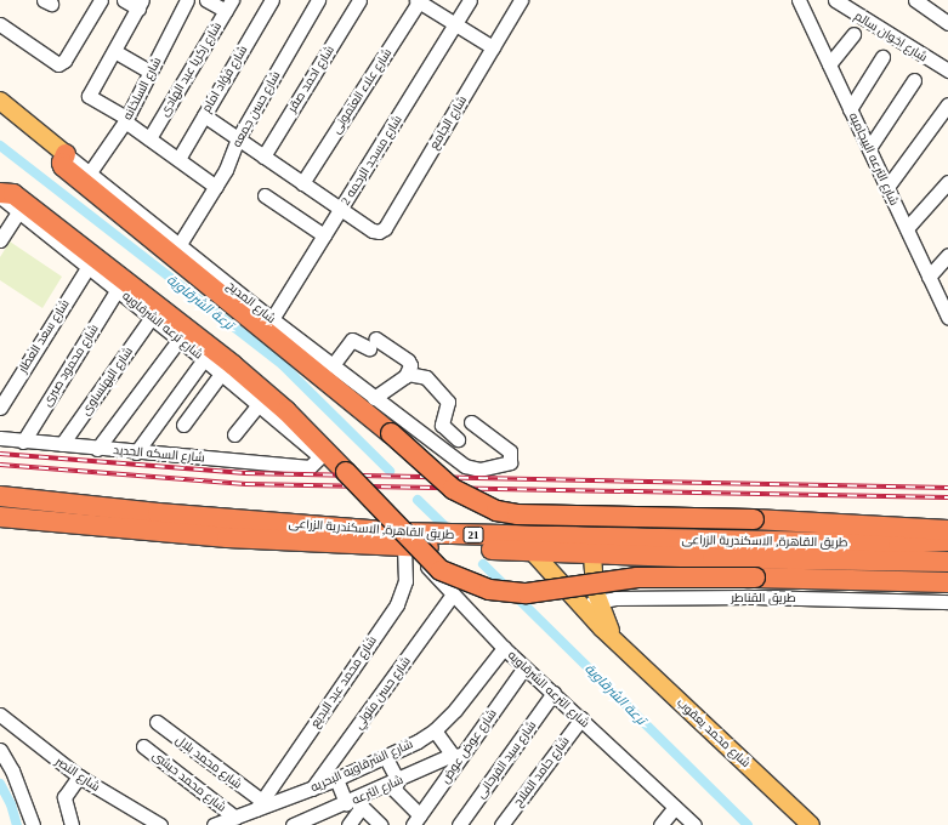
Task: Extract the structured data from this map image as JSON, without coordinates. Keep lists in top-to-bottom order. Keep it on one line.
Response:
{"streets":{"highway":["طريق القاهرة, الاسكندرية الزراعى","21"],"main road":["شارع المديح","شارع محمد يعقوب"],"street":["شارع اخوان سالم","شارع زكريا عبد الهادى","شارع فؤاد امام","شارع احمد صقر","شارع السلخانه","شارع علاء العتمونى","شارع حسن جمعه","شارع الجامع","شارع الترعه البيجاميه","شارع مسجد الرحمه 2","شارع ترعه الشرقاويه","شارع سعد العطار","شارع محمود صبرى","شارع البهنساوى","شارع السكه الحديد","طريق القناطر","شارع محمد عبد البديع","شارع الترعه الشرقاويه","شارع حسن متولي","شارع عوض عوض","شارع سيد الفرحانى","شارع محمد بلال","شارع الشرقاويه البحريه","شارع حامد الفلاح","شارع النصر","شارع محمد حبشى","شارع الترعه"]},"crossings":[["شارع السلخانه","شارع المديح"],["شارع حسن جمعه","شارع المديح"],["شارع الجامع","شارع مسجد الرحمه 2"],["شارع مسجد الرحمه 2","شارع المديح"],["شارع ترعه الشرقاويه","شارع سعد العطار"],["شارع ترعه الشرقاويه","شارع محمود صبرى"],["شارع ترعه الشرقاويه","شارع البهنساوى"],["شارع ترعه الشرقاويه","شارع السكه الحديد"],["شارع محمود صبرى","شارع السكه الحديد"],["شارع البهنساوى","شارع السكه الحديد"],["طريق القاهرة, الاسكندرية الزراعى","شارع محمد عبد البديع"],["طريق القاهرة, الاسكندرية الزراعى","شارع الترعه الشرقاويه"],["طريق القاهرة, الاسكندرية الزراعى","شارع محمد يعقوب"],["طريق القناطر","شارع محمد يعقوب"],["شارع محمد عبد البديع","شارع الترعه الشرقاويه"],["شارع محمد عبد البديع","شارع محمد بلال"],["شارع محمد عبد البديع","شارع الشرقاويه البحريه"],["شارع الترعه الشرقاويه","شارع حسن متولي"],["شارع الترعه الشرقاويه","شارع عوض عوض"],["شارع الترعه الشرقاويه","شارع سيد الفرحانى"],["شارع الترعه الشرقاويه","شارع الشرقاويه البحريه"],["شارع الترعه الشرقاويه","شارع حامد الفلاح"],["شارع حسن متولي","شارع الشرقاويه البحريه"],["شارع عوض عوض","شارع الترعه"],["شارع محمد بلال","شارع الشرقاويه البحريه"],["شارع الشرقاويه البحريه","شارع محمد حبشى"]],"water":["ترعة الشرقاوية"]}
